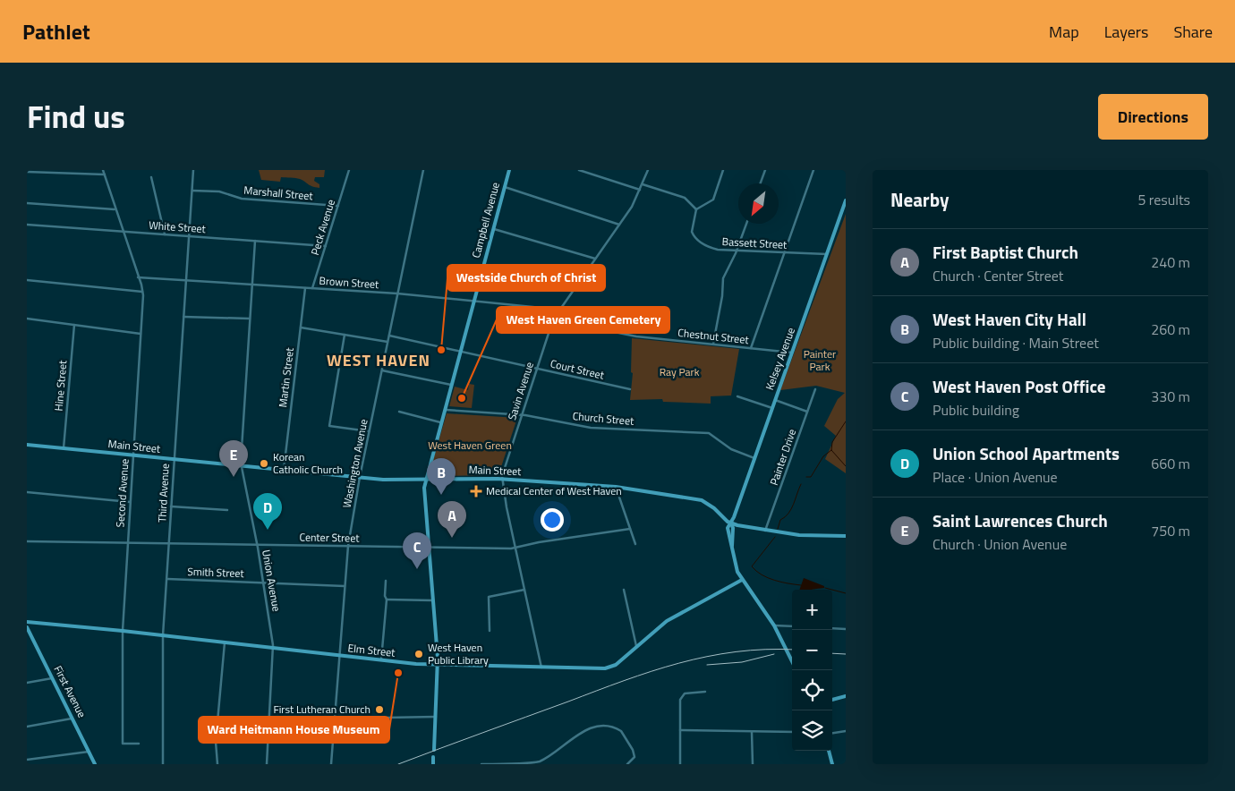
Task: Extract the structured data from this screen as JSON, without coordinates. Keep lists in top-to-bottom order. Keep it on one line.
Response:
{"streets":{"main road":["Campbell Avenue","Kelsey Avenue","Main Street","Elm Street","First Avenue"],"street":["Marshall Street","White Street","Peck Avenue","Bassett Street","Brown Street","Chestnut Street","Court Street","Martin Street","Hine Street","Savin Avenue","Church Street","Painter Drive","Washington Avenue","Second Avenue","Third Avenue","Center Street","Smith Street","Union Avenue"]},"crossings":[["Marshall Street","Peck Avenue"],["Marshall Street","Third Avenue"],["Campbell Avenue","Brown Street"],["Campbell Avenue","Court Street"],["Campbell Avenue","Church Street"],["Campbell Avenue","Main Street"],["Campbell Avenue","Center Street"],["Campbell Avenue","Elm Street"],["White Street","Peck Avenue"],["White Street","Second Avenue"],["White Street","Third Avenue"],["White Street","Union Avenue"],["Peck Avenue","Brown Street"],["Bassett Street","Kelsey Avenue"],["Brown Street","Martin Street"],["Brown Street","Savin Avenue"],["Brown Street","Washington Avenue"],["Brown Street","Second Avenue"],["Brown Street","Third Avenue"],["Brown Street","Union Avenue"],["Chestnut Street","Kelsey Avenue"],["Chestnut Street","Savin Avenue"],["Kelsey Avenue","Church Street"],["Kelsey Avenue","Main Street"],["Kelsey Avenue","Elm Street"],["Court Street","Savin Avenue"],["Court Street","Washington Avenue"],["Martin Street","Main Street"],["Hine Street","Main Street"],["Savin Avenue","Church Street"],["Savin Avenue","Main Street"],["Savin Avenue","Center Street"],["Savin Avenue","Elm Street"],["Main Street","Painter Drive"],["Main Street","Washington Avenue"],["Main Street","Second Avenue"],["Main Street","Third Avenue"],["Main Street","Union Avenue"],["Washington Avenue","Center Street"],["Washington Avenue","Smith Street"],["Washington Avenue","Elm Street"],["Second Avenue","Center Street"],["Second Avenue","Elm Street"],["Third Avenue","Center Street"],["Third Avenue","Smith Street"],["Third Avenue","Elm Street"],["Center Street","Union Avenue"],["Smith Street","Union Avenue"],["Union Avenue","Elm Street"]],"districts":["WEST HAVEN"],"parks":["Painter Park","Ray Park","West Haven Green"],"places":{"other":["Westside Church of Christ","West Haven Green Cemetery","Korean Catholic Church","West Haven Public Library","Ward Heitmann House Museum","First Lutheran Church"],"health":["Medical Center of West Haven"]},"north":"bottom left","page":{"header":"Pathlet","nav":["Map","Layers","Share"],"title":"Find us","buttons":"Directions","heading":["Nearby","5 results"],"list":[{"mark":"A","name":"First Baptist Church","note":"Church · Center Street","value":"240 m"},{"mark":"B","name":"West Haven City Hall","note":"Public building · Main Street","value":"260 m"},{"mark":"C","name":"West Haven Post Office","note":"Public building","value":"330 m"},{"mark":"D","name":"Union School Apartments","note":"Place · Union Avenue","value":"660 m"},{"mark":"E","name":"Saint Lawrences Church","note":"Church · Union Avenue","value":"750 m"}],"pins":["E","B","D","A","C"],"map_buttons":["+","−"]}}
